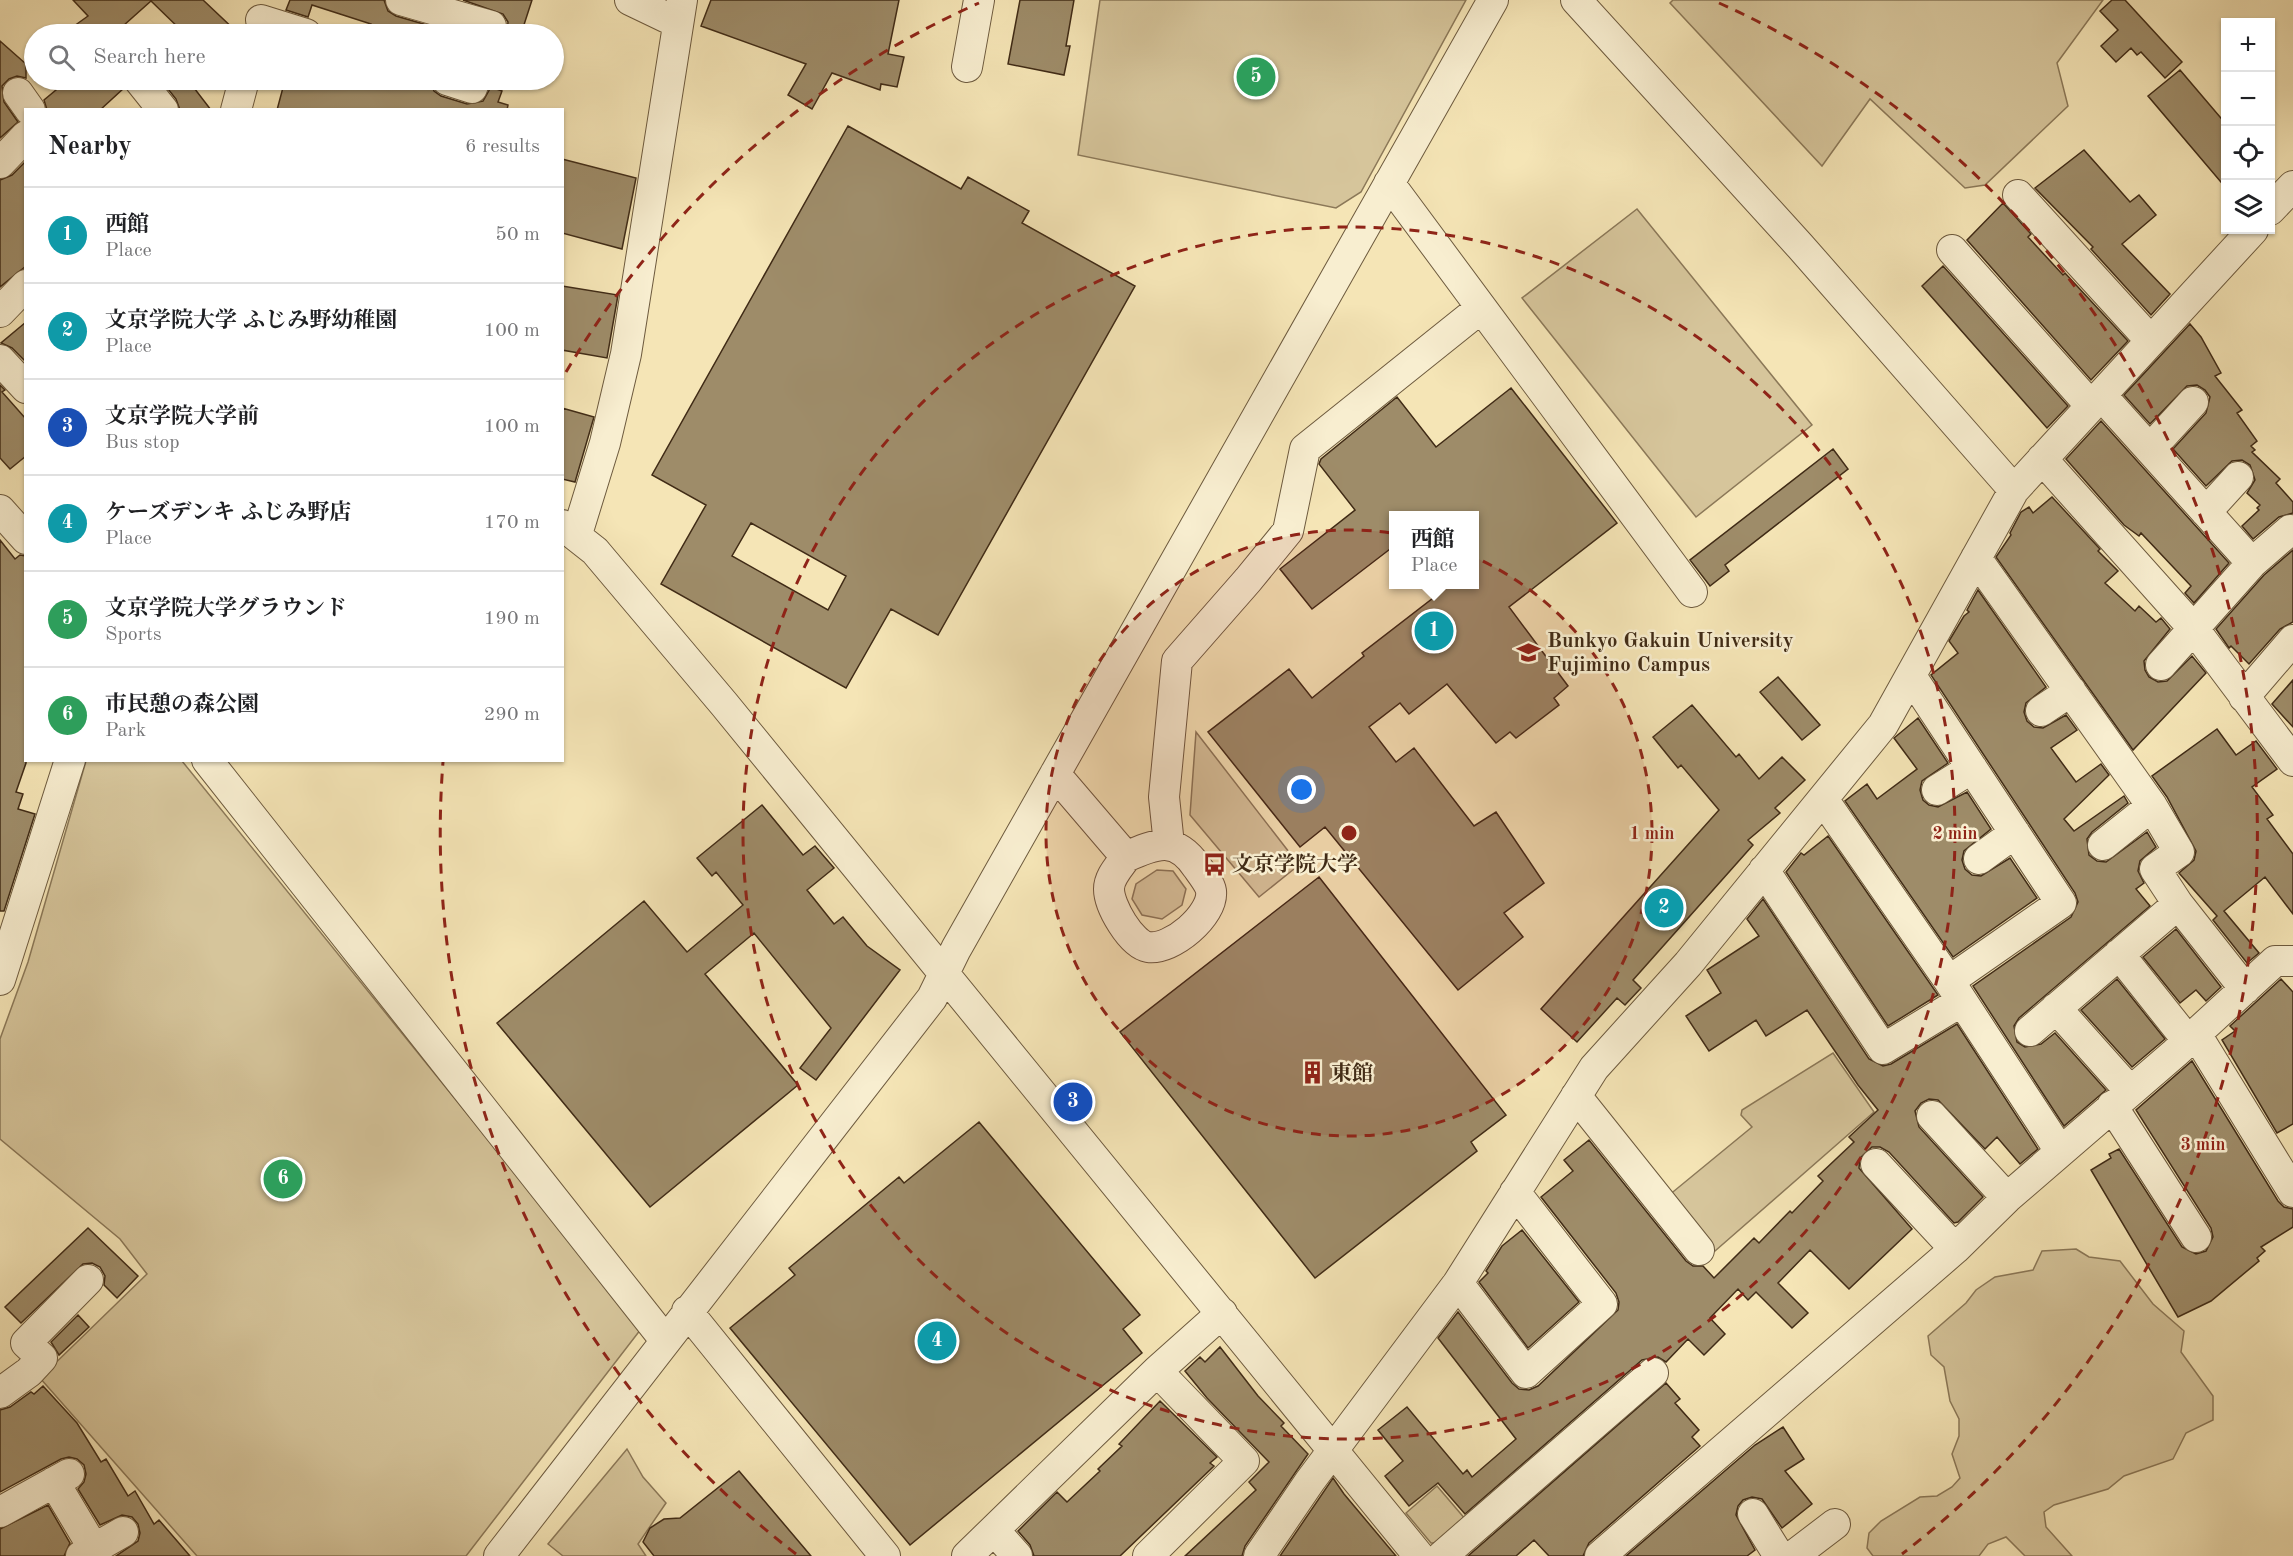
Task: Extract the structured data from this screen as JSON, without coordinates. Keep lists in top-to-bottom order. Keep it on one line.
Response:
{"places":{"school or university":["Bunkyo Gakuin University Fujimino Campus"],"bus stop":["文京学院大学"],"building":["東館"]},"page":{"map_buttons":["+","−"],"search":"Search here","pins":["5","1","2","3","6","4"],"heading":["Nearby","6 results"],"list":[{"mark":"1","name":"西館","note":"Place","value":"50 m"},{"mark":"2","name":"文京学院大学 ふじみ野幼稚園","note":"Place","value":"100 m"},{"mark":"3","name":"文京学院大学前","note":"Bus stop","value":"100 m"},{"mark":"4","name":"ケーズデンキ ふじみ野店","note":"Place","value":"170 m"},{"mark":"5","name":"文京学院大学グラウンド","note":"Sports","value":"190 m"},{"mark":"6","name":"市民憩の森公園","note":"Park","value":"290 m"}],"popup":["西館","Place"]},"rings":["1 min","2 min","3 min"]}
